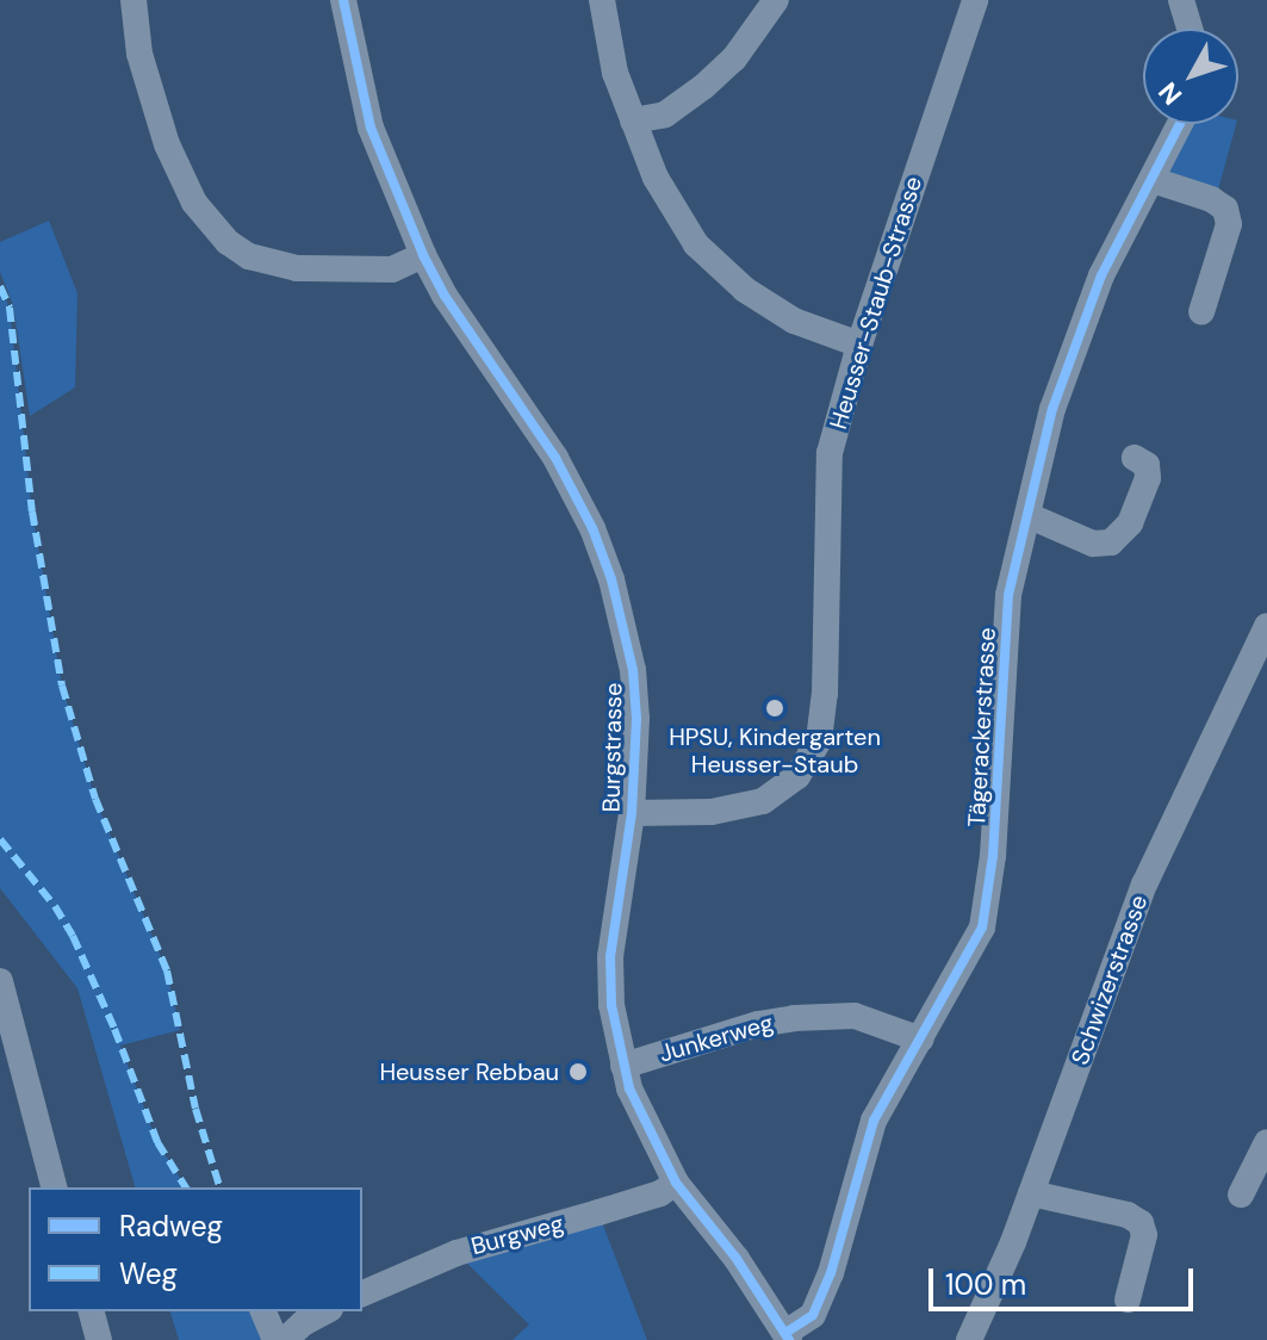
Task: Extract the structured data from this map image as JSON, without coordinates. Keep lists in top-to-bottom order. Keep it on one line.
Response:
{"streets":{"street":["Heusser-Staub-Strasse","Tägerackerstrasse","Burgstrasse","Schwizerstrasse","Junkerweg","Burgweg"]},"crossings":[["Heusser-Staub-Strasse","Burgstrasse"],["Tägerackerstrasse","Burgstrasse"],["Tägerackerstrasse","Junkerweg"],["Burgstrasse","Junkerweg"],["Burgstrasse","Burgweg"]],"places":["HPSU, Kindergarten Heusser-Staub","Heusser Rebbau"],"legend":["Radweg","Weg"],"scale_bar":"100 m","north":"bottom left"}
